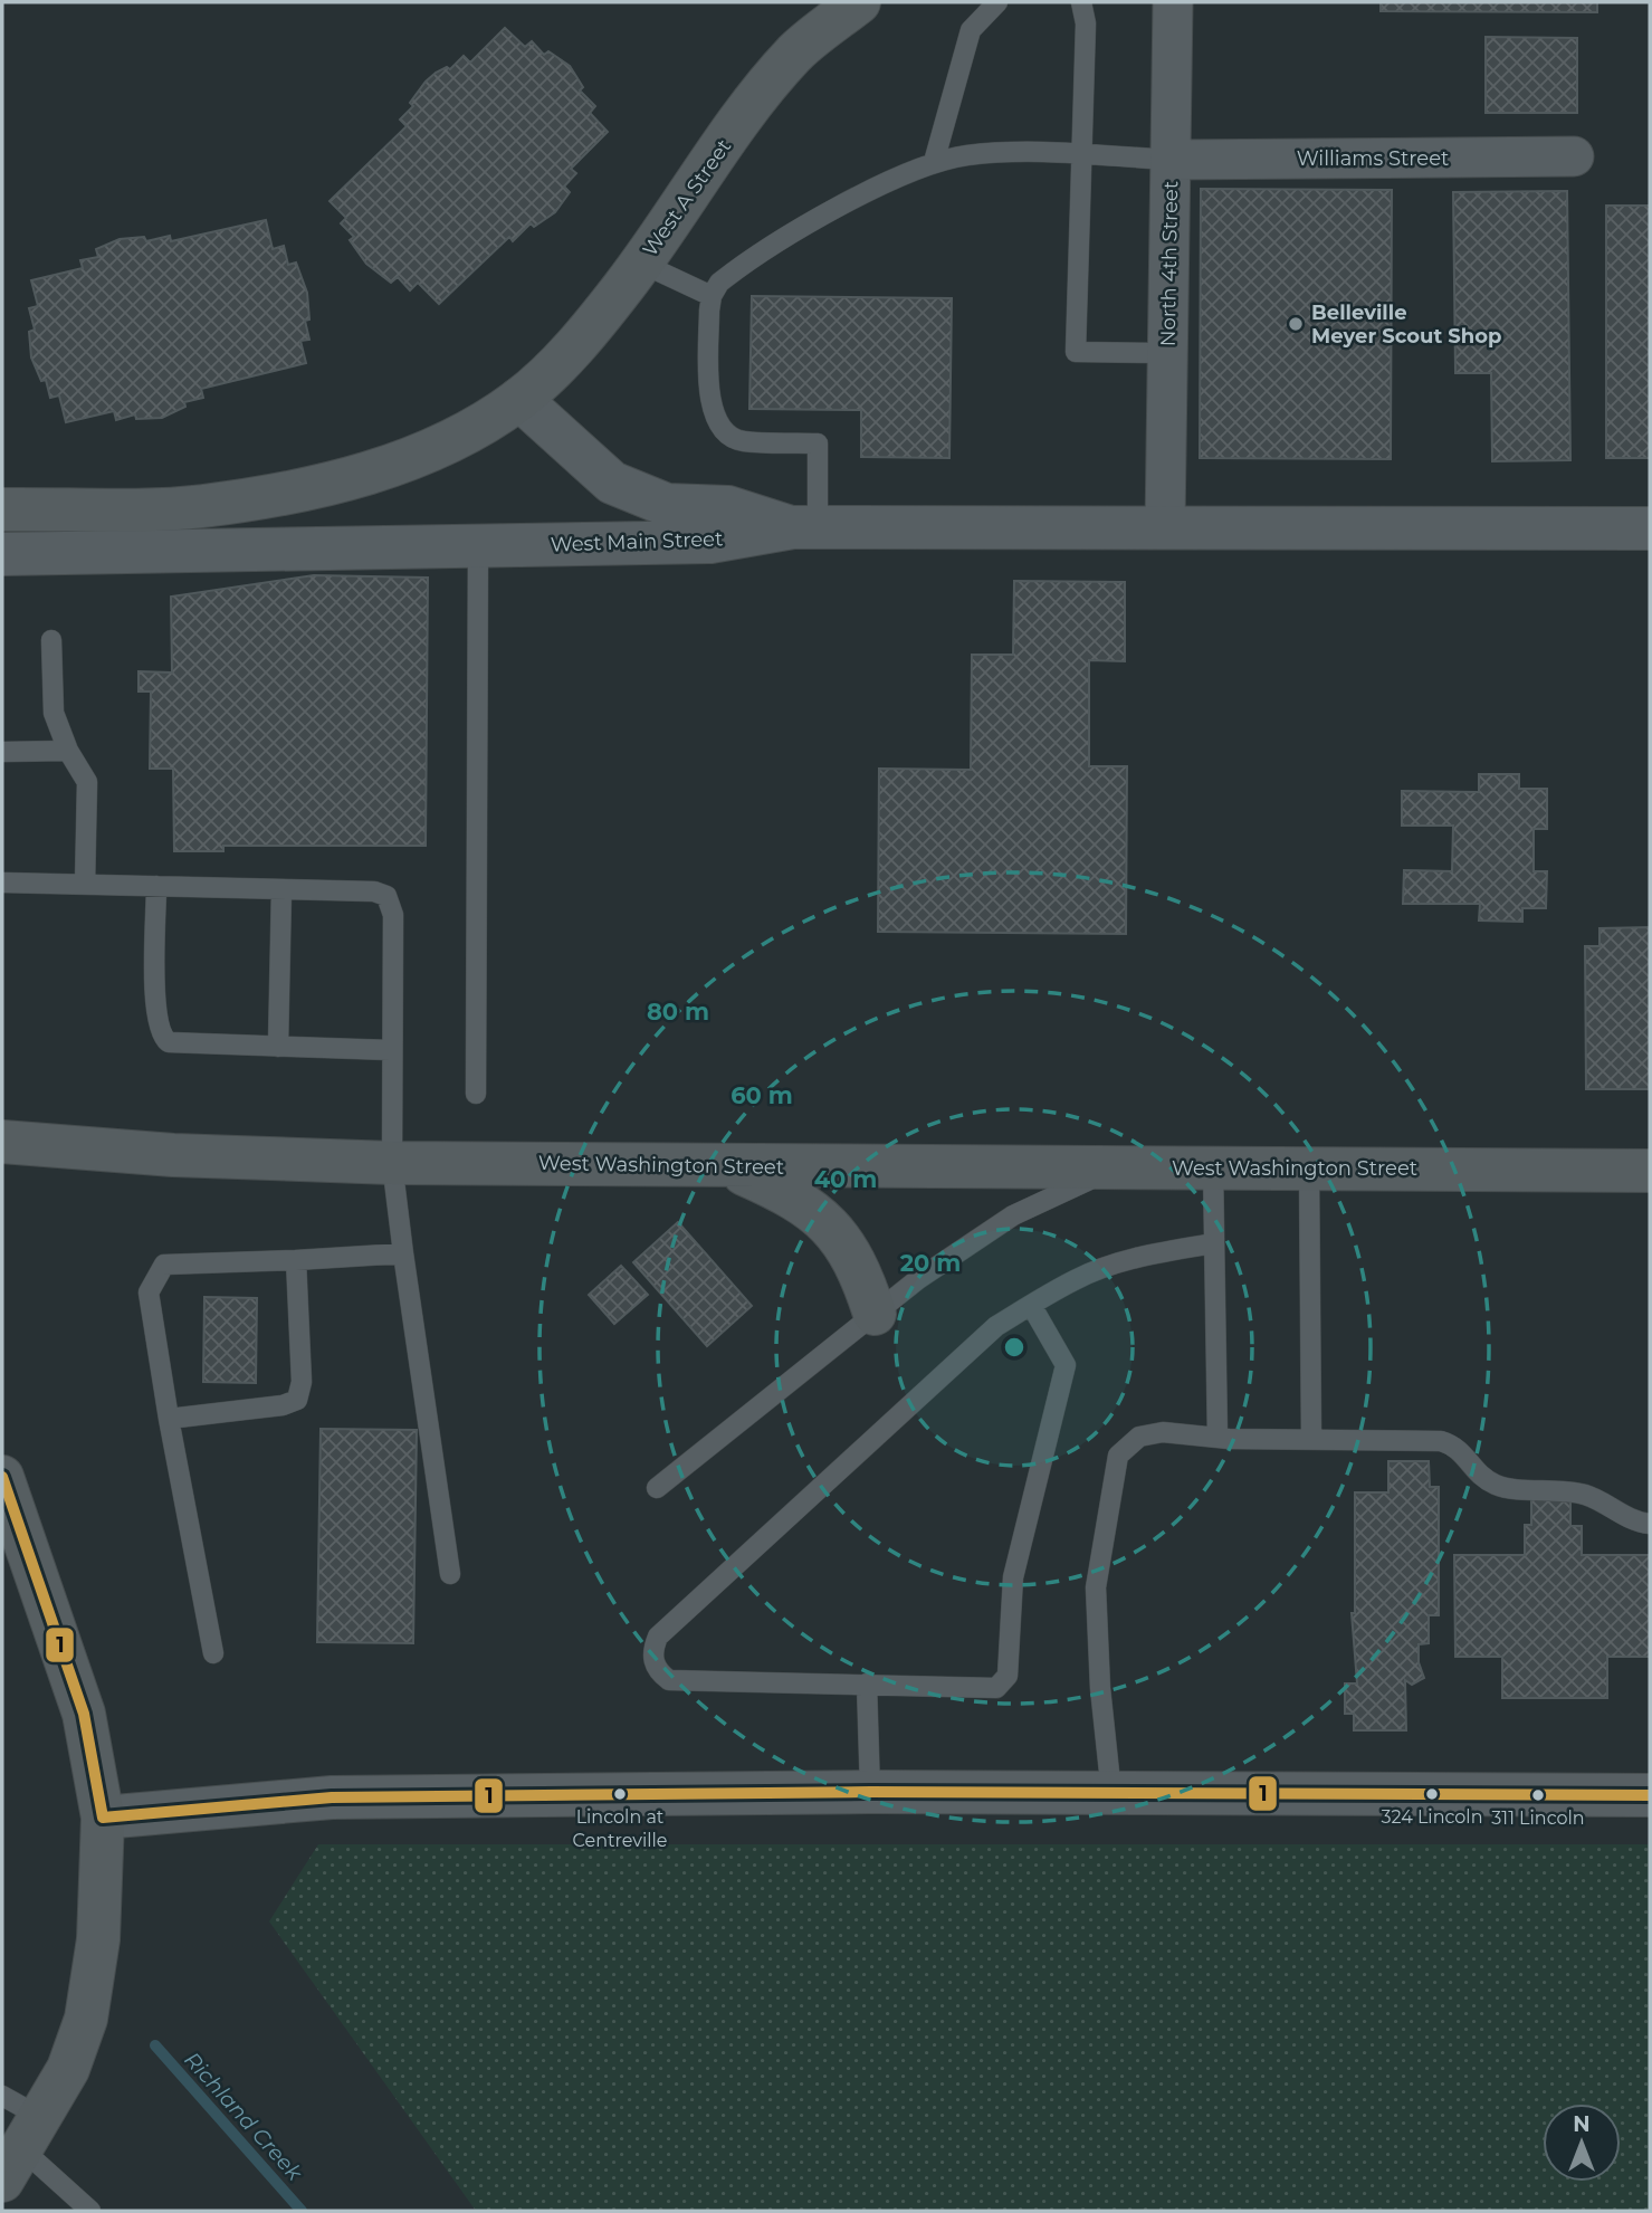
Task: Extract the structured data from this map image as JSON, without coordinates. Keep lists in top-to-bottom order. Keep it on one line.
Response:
{"streets":{"main road":["West A Street","West Washington Street"],"street":["Williams Street","North 4th Street","West Main Street"]},"crossings":[["Williams Street","North 4th Street"],["West A Street","West Main Street"]],"water":["Richland Creek"],"places":["Belleville Meyer Scout Shop","Lincoln at Centreville","324 Lincoln","311 Lincoln"],"lines":["transit line 1"],"north":"top","rings":["80 m","60 m","40 m","20 m"]}
